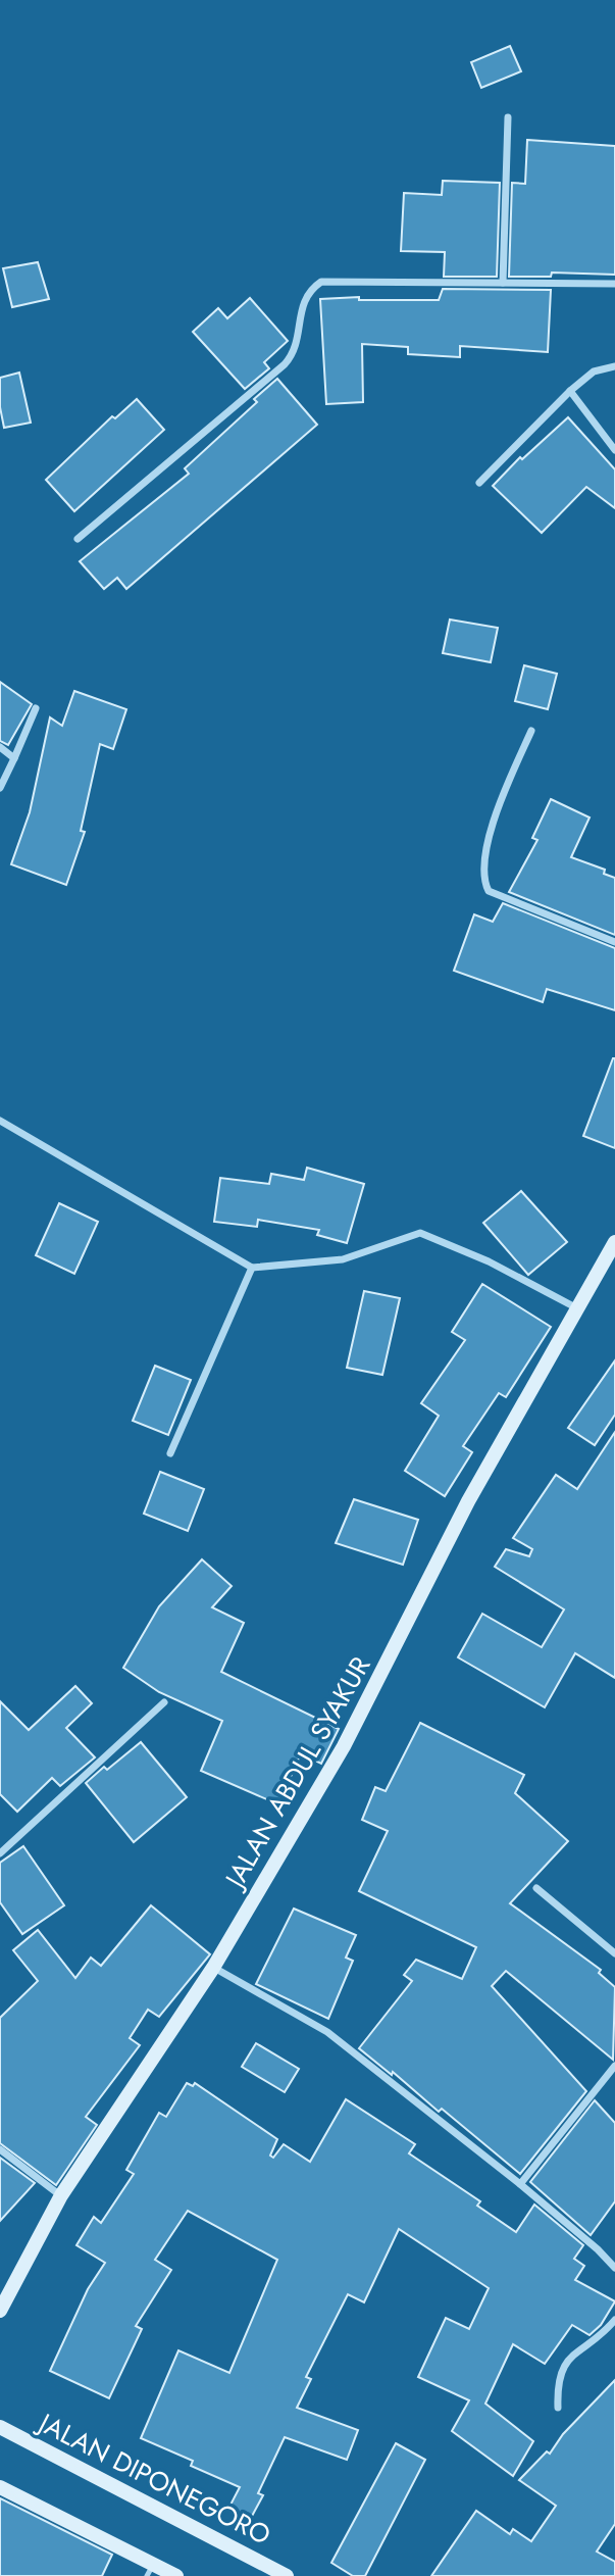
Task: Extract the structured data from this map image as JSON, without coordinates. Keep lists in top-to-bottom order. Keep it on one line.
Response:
{"streets":{"street":["JALAN ABDUL SYAKUR","JALAN DIPONEGORO"]}}
